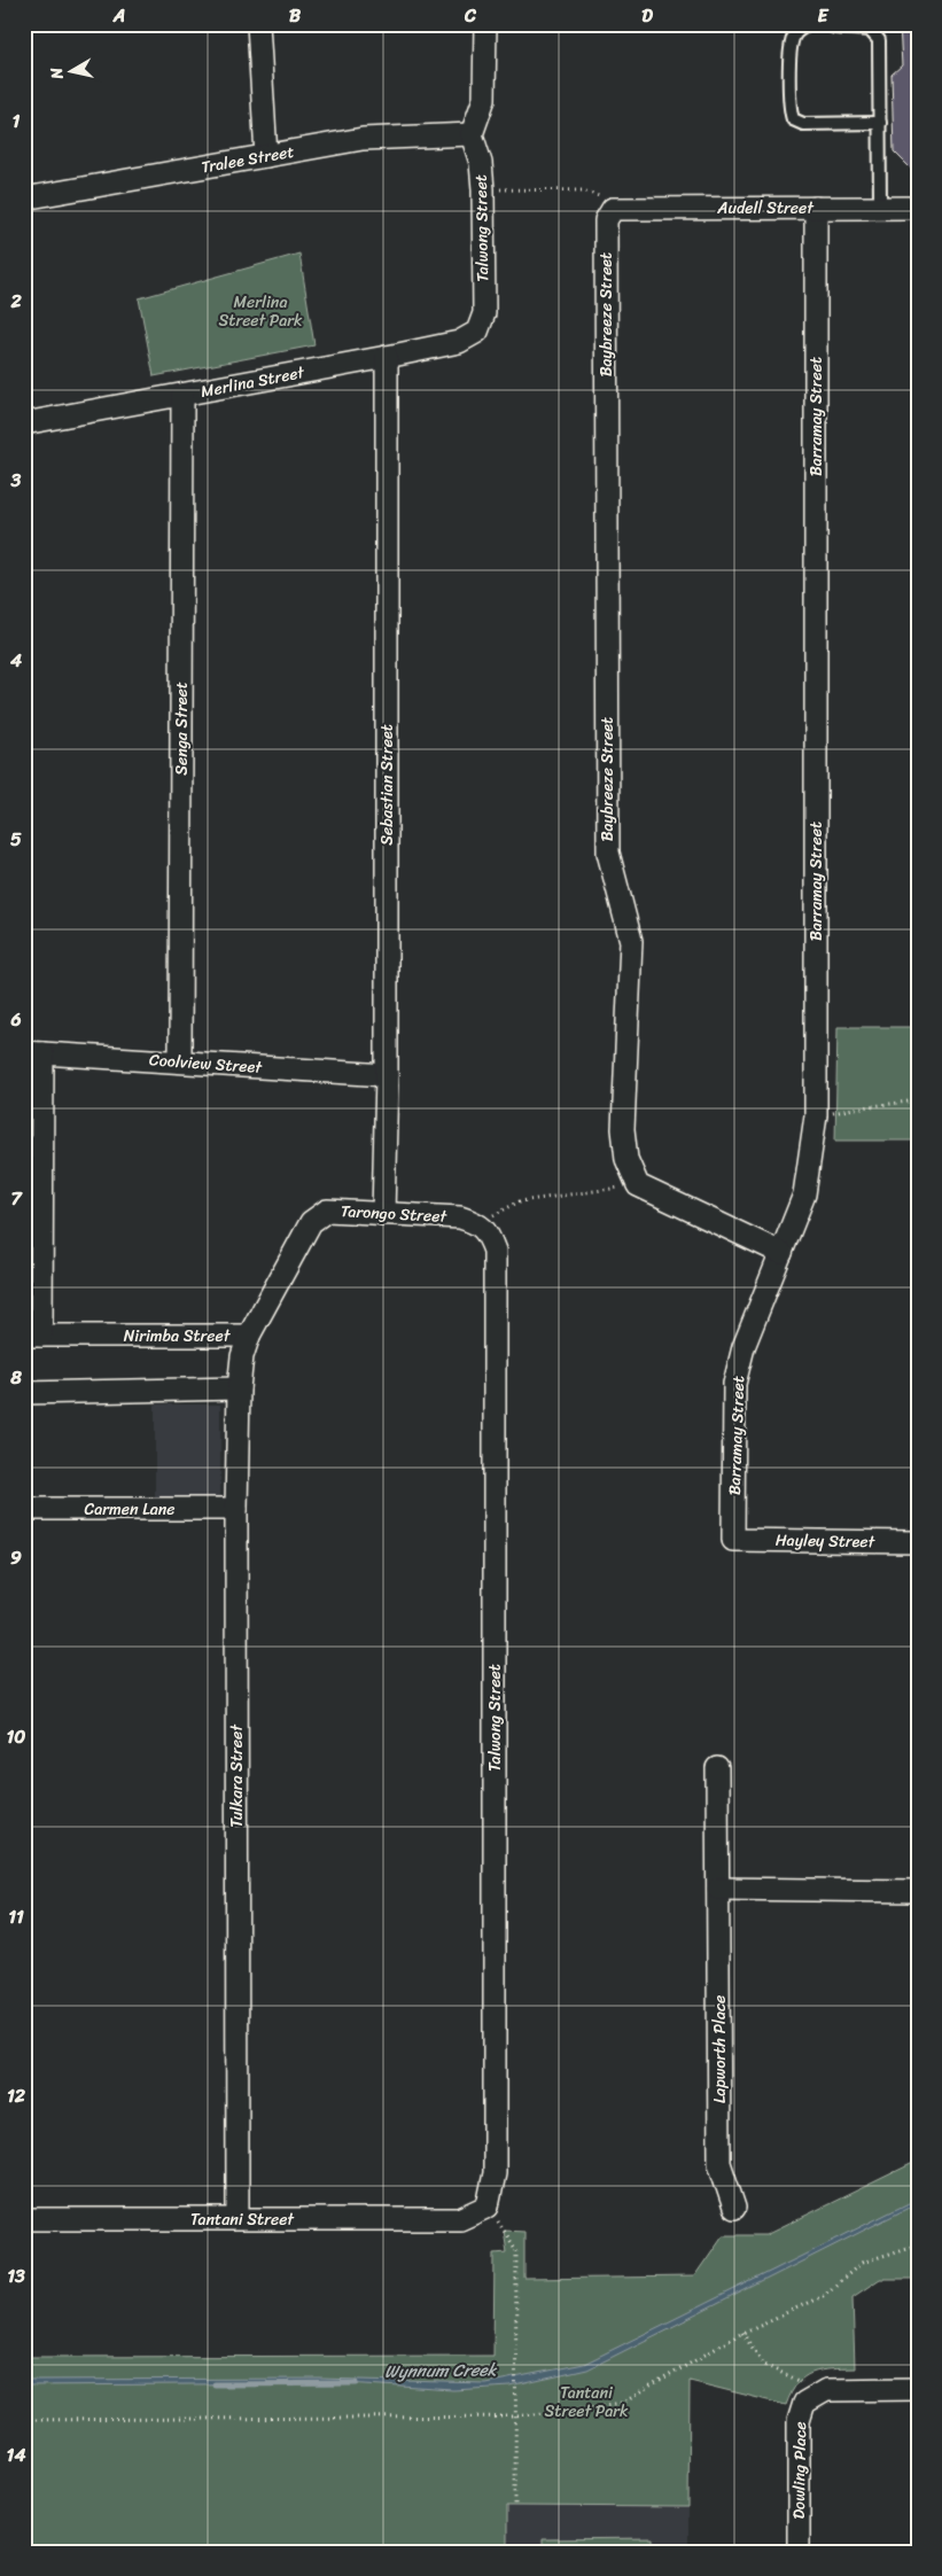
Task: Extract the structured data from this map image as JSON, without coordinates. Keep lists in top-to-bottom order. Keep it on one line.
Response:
{"streets":{"street":["Tralee Street","Audell Street","Talwong Street","Baybreeze Street","Merlina Street","Barramay Street","Senga Street","Sebastian Street","Coolview Street","Tarongo Street","Nirimba Street","Carmen Lane","Hayley Street","Tulkara Street","Lapworth Place","Tantani Street","Dowling Place"]},"crossings":[["Tralee Street","Talwong Street"],["Audell Street","Baybreeze Street"],["Audell Street","Barramay Street"],["Talwong Street","Merlina Street"],["Talwong Street","Tarongo Street"],["Talwong Street","Tantani Street"],["Merlina Street","Senga Street"],["Merlina Street","Sebastian Street"],["Barramay Street","Hayley Street"],["Senga Street","Coolview Street"],["Sebastian Street","Coolview Street"],["Sebastian Street","Tarongo Street"],["Tarongo Street","Nirimba Street"],["Nirimba Street","Tulkara Street"],["Carmen Lane","Tulkara Street"],["Tulkara Street","Tantani Street"]],"water":["Wynnum Creek"],"parks":["Merlina Street Park","Tantani Street Park"],"north":"left","grid":{"columns":["A","B","C","D","E"],"rows":["1","2","3","4","5","6","7","8","9","10","11","12","13","14"]}}
